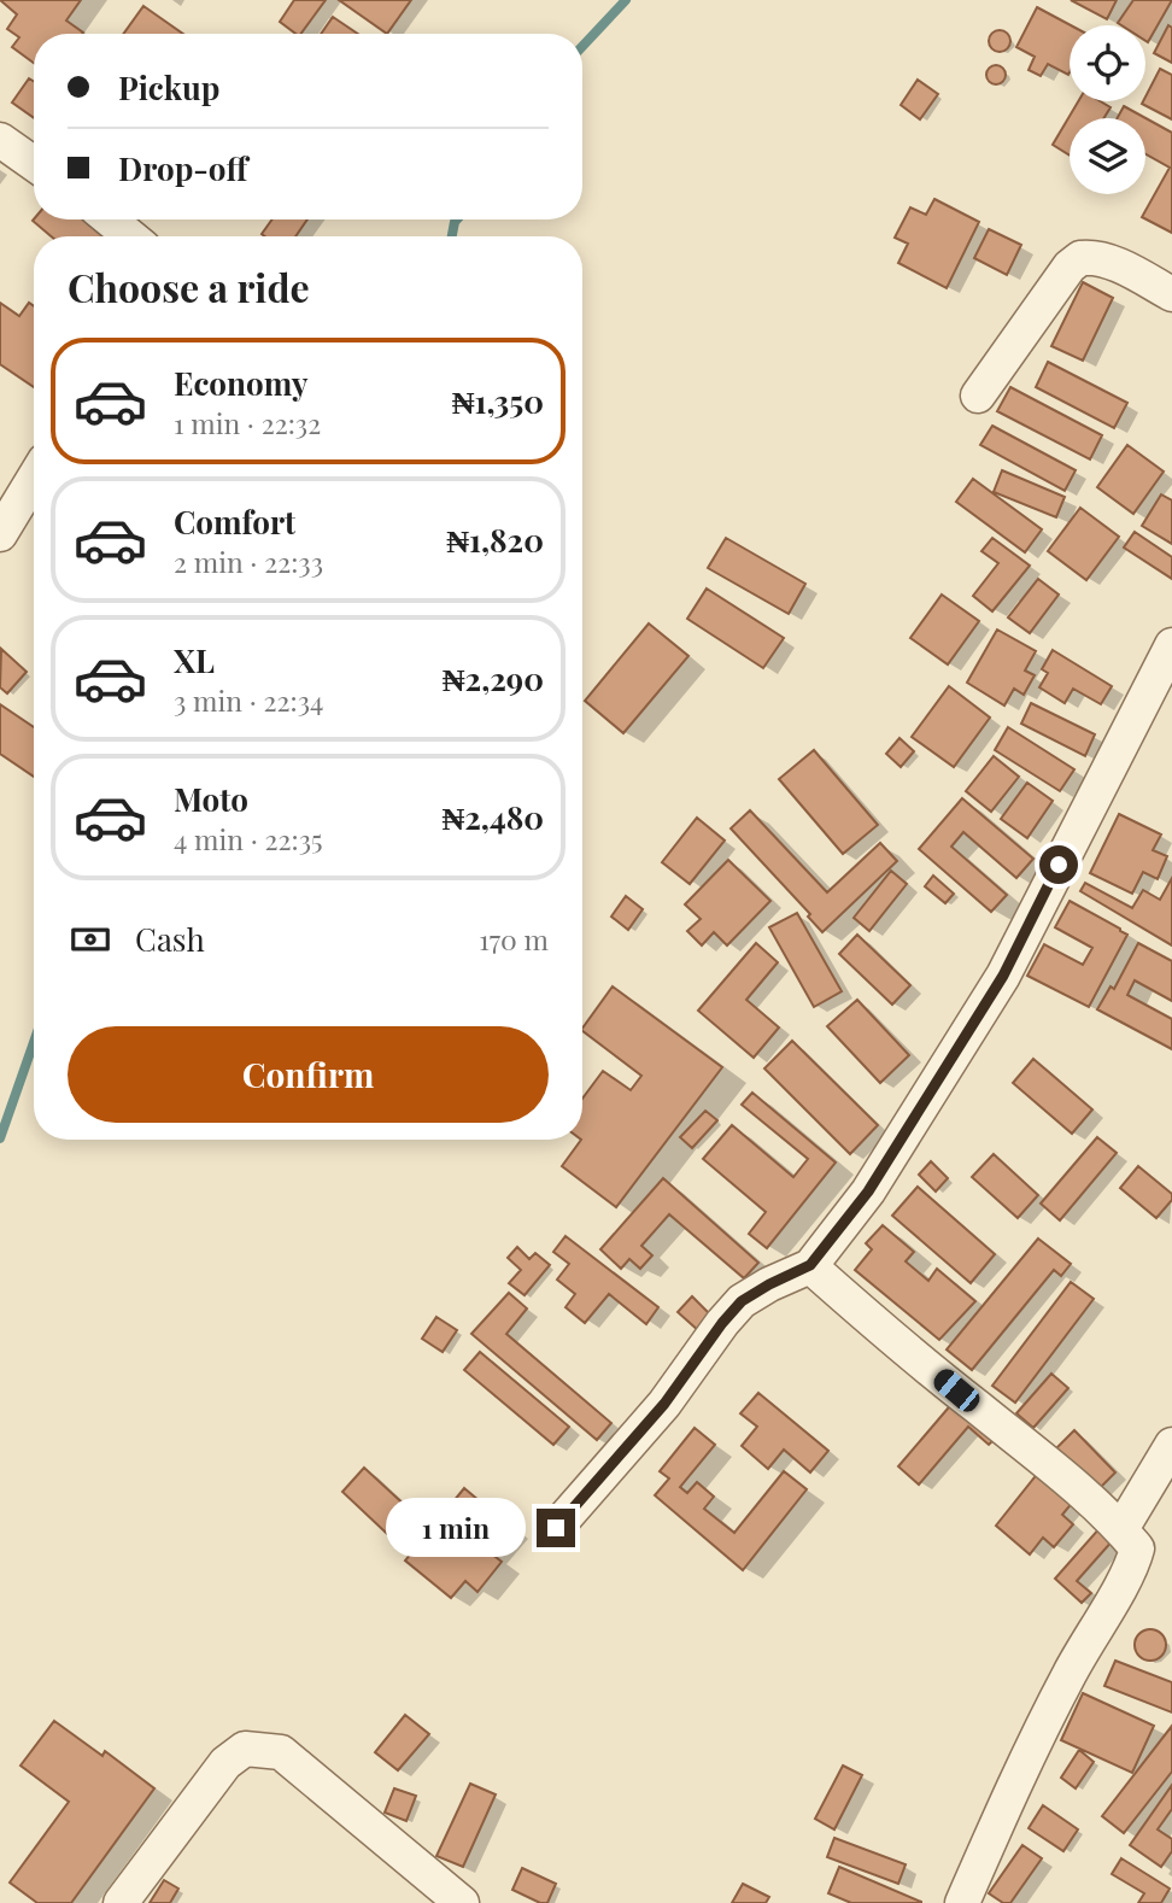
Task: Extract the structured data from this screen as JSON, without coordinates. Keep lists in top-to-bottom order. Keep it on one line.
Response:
{"page":{"banner":["Pickup","Drop-off"],"heading":"Choose a ride","list":[{"name":"Economy","note":"1 min · 22:32","value":"₦1,350"},{"name":"Comfort","note":"2 min · 22:33","value":"₦1,820"},{"name":"XL","note":"3 min · 22:34","value":"₦2,290"},{"name":"Moto","note":"4 min · 22:35","value":"₦2,480"}],"pay":["Cash","170 m"],"buttons":"Confirm","bubble":"1 min"}}
